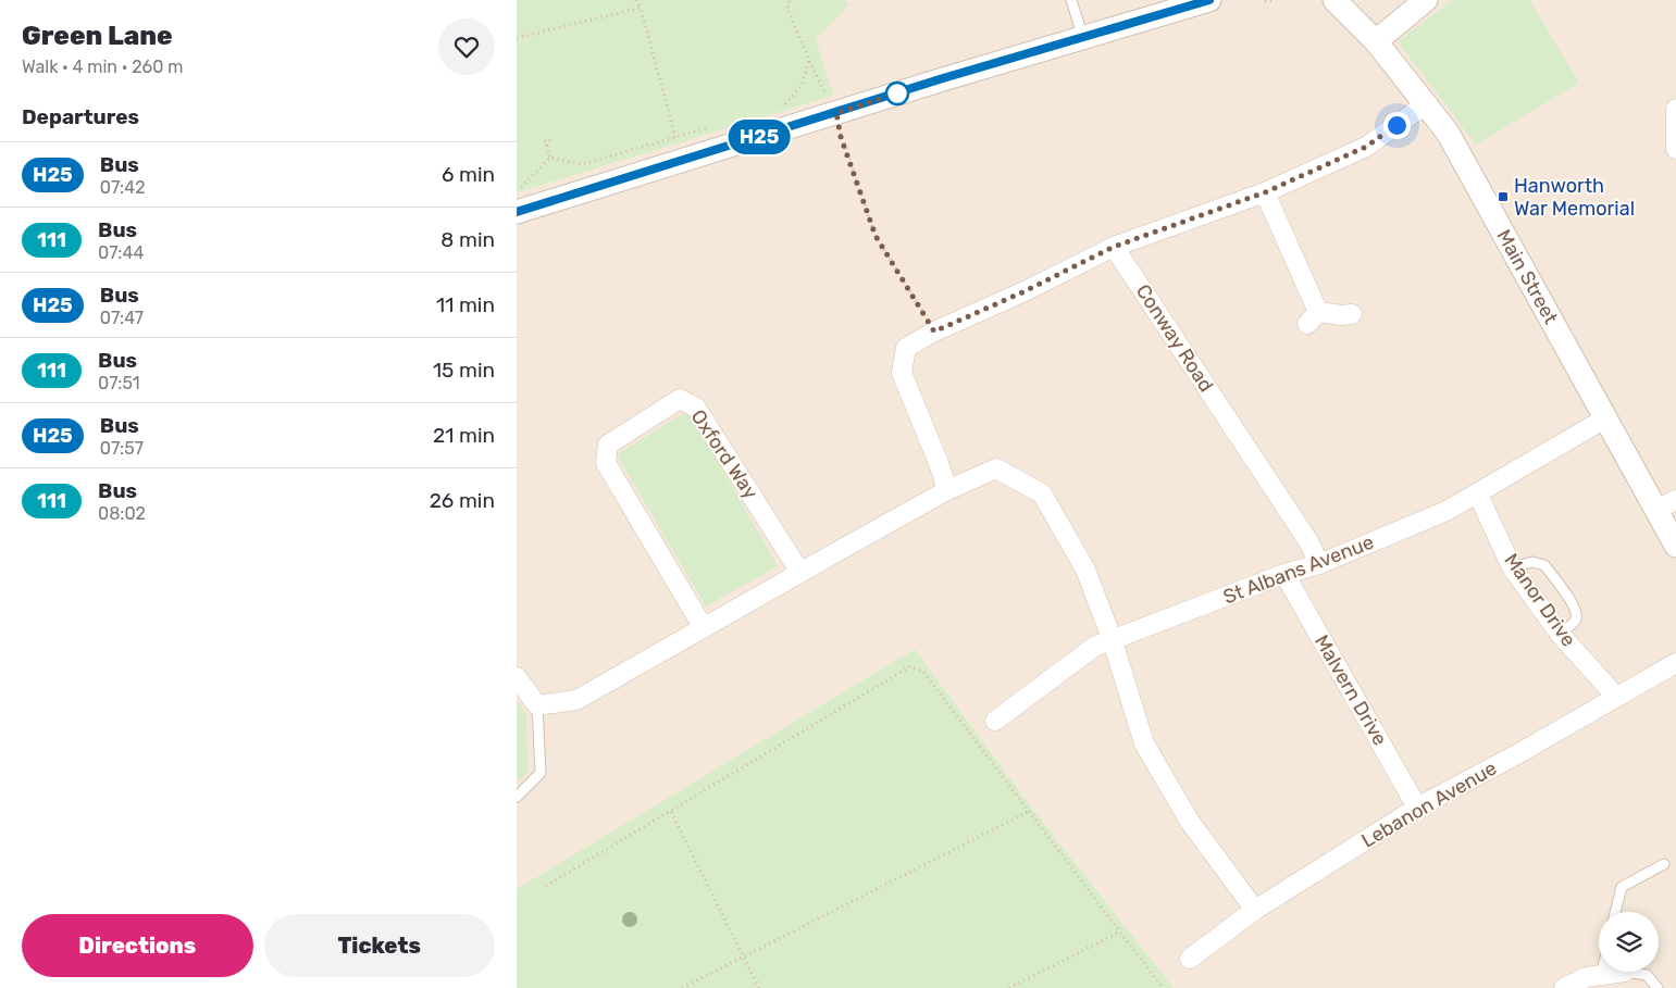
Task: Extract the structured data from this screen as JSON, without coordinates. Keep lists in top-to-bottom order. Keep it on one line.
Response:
{"streets":{"street":["Main Street","Conway Road","Oxford Way","St Albans Avenue","Manor Drive","Malvern Drive","Lebanon Avenue"]},"crossings":[["Main Street","St Albans Avenue"],["Conway Road","St Albans Avenue"],["St Albans Avenue","Manor Drive"],["St Albans Avenue","Malvern Drive"],["Manor Drive","Lebanon Avenue"],["Malvern Drive","Lebanon Avenue"]],"places":{"transit":["Hanworth War Memorial"]},"lines":["bus line H25"],"page":{"heading":[["Green Lane","Walk · 4 min · 260 m"],"Departures"],"on_map":"H25","list":[{"mark":"H25","name":"Bus","note":"07:42","value":"6 min"},{"mark":"111","name":"Bus","note":"07:44","value":"8 min"},{"mark":"H25","name":"Bus","note":"07:47","value":"11 min"},{"mark":"111","name":"Bus","note":"07:51","value":"15 min"},{"mark":"H25","name":"Bus","note":"07:57","value":"21 min"},{"mark":"111","name":"Bus","note":"08:02","value":"26 min"}],"buttons":["Directions","Tickets"]}}
